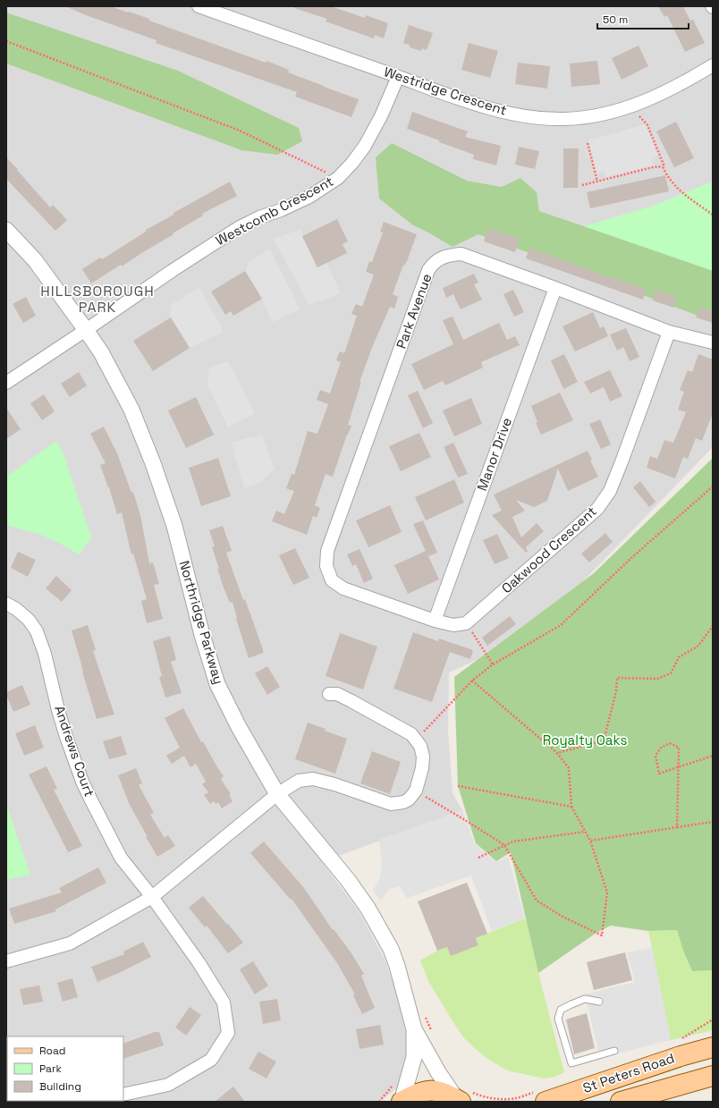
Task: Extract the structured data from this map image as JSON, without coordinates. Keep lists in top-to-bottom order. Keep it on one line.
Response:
{"streets":{"main road":["St Peters Road"],"street":["Westridge Crescent","Westcomb Crescent","Park Avenue","Manor Drive","Oakwood Crescent","Northridge Parkway","Andrews Court"]},"crossings":[["Westridge Crescent","Westcomb Crescent"],["Westcomb Crescent","Northridge Parkway"],["Park Avenue","Manor Drive"],["Park Avenue","Oakwood Crescent"]],"districts":["HILLSBOROUGH PARK"],"parks":["Royalty Oaks"],"legend":["Road","Park","Building"],"scale_bar":"50 m"}
